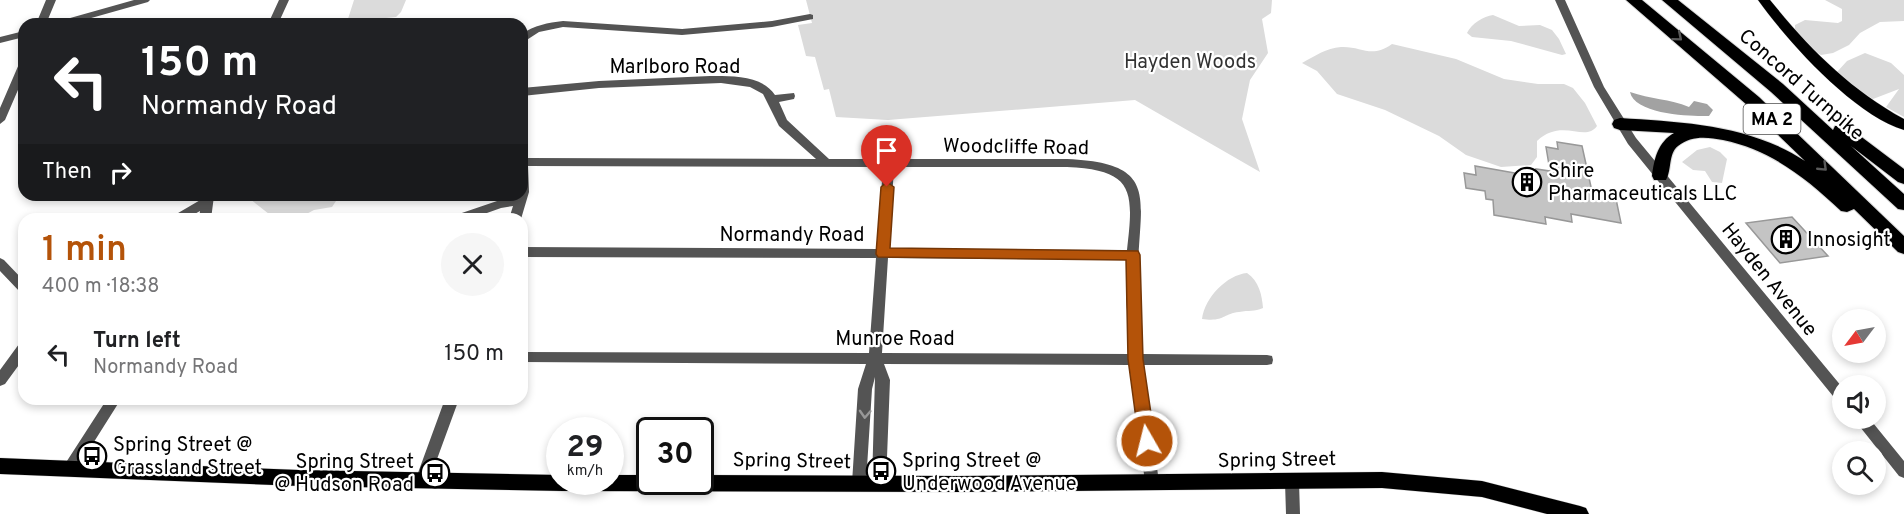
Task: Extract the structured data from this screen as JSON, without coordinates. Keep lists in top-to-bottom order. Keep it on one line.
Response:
{"streets":{"highway":["Concord Turnpike","MA 2"],"main road":["Spring Street"],"street":["Marlboro Road","Woodcliffe Road","Normandy Road","Hayden Avenue","Munroe Road"]},"crossings":[["Woodcliffe Road","Normandy Road"],["Woodcliffe Road","Munroe Road"],["Woodcliffe Road","Spring Street"]],"parks":["Hayden Woods"],"places":{"building":["Shire Pharmaceuticals LLC","Innosight"],"bus stop":["Spring Street @ Grassland Street","Spring Street @ Underwood Avenue","Spring Street @ Hudson Road"]},"north":"bottom left","page":{"turn":["150 m","Normandy Road"],"then":"Then","heading":["1 min","400 m · 18:38"],"list":[{"name":"Turn left","note":"Normandy Road","value":"150 m"}],"speed":"29 km/h","limit":"30"}}
